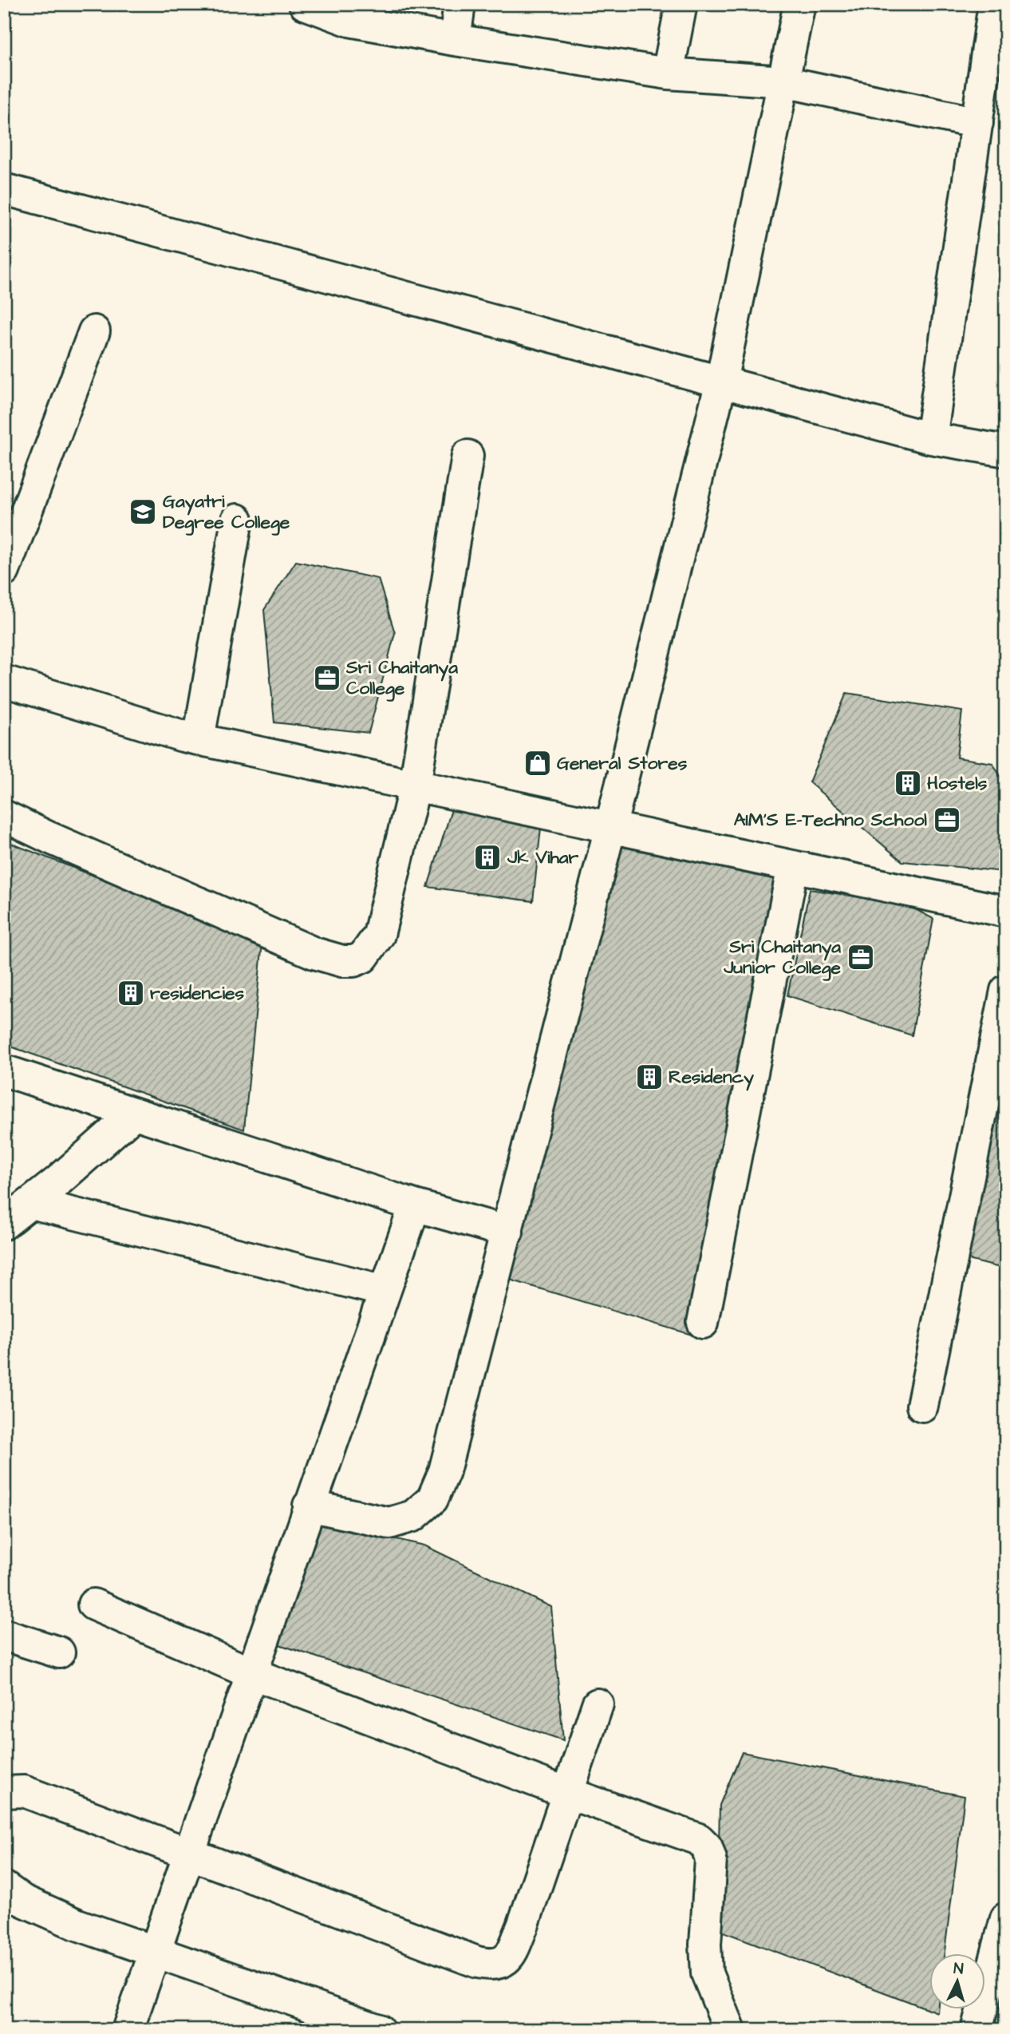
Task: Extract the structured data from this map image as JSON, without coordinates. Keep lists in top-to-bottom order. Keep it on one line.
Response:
{"places":{"school or university":["Gayatri Degree College"],"office":["Sri Chaitanya College","AIM'S E-Techno School","Sri Chaitanya Junior College"],"shop":["General Stores"],"building":["Hostels","Jk Vihar","residencies","Residency"]},"north":"top"}
